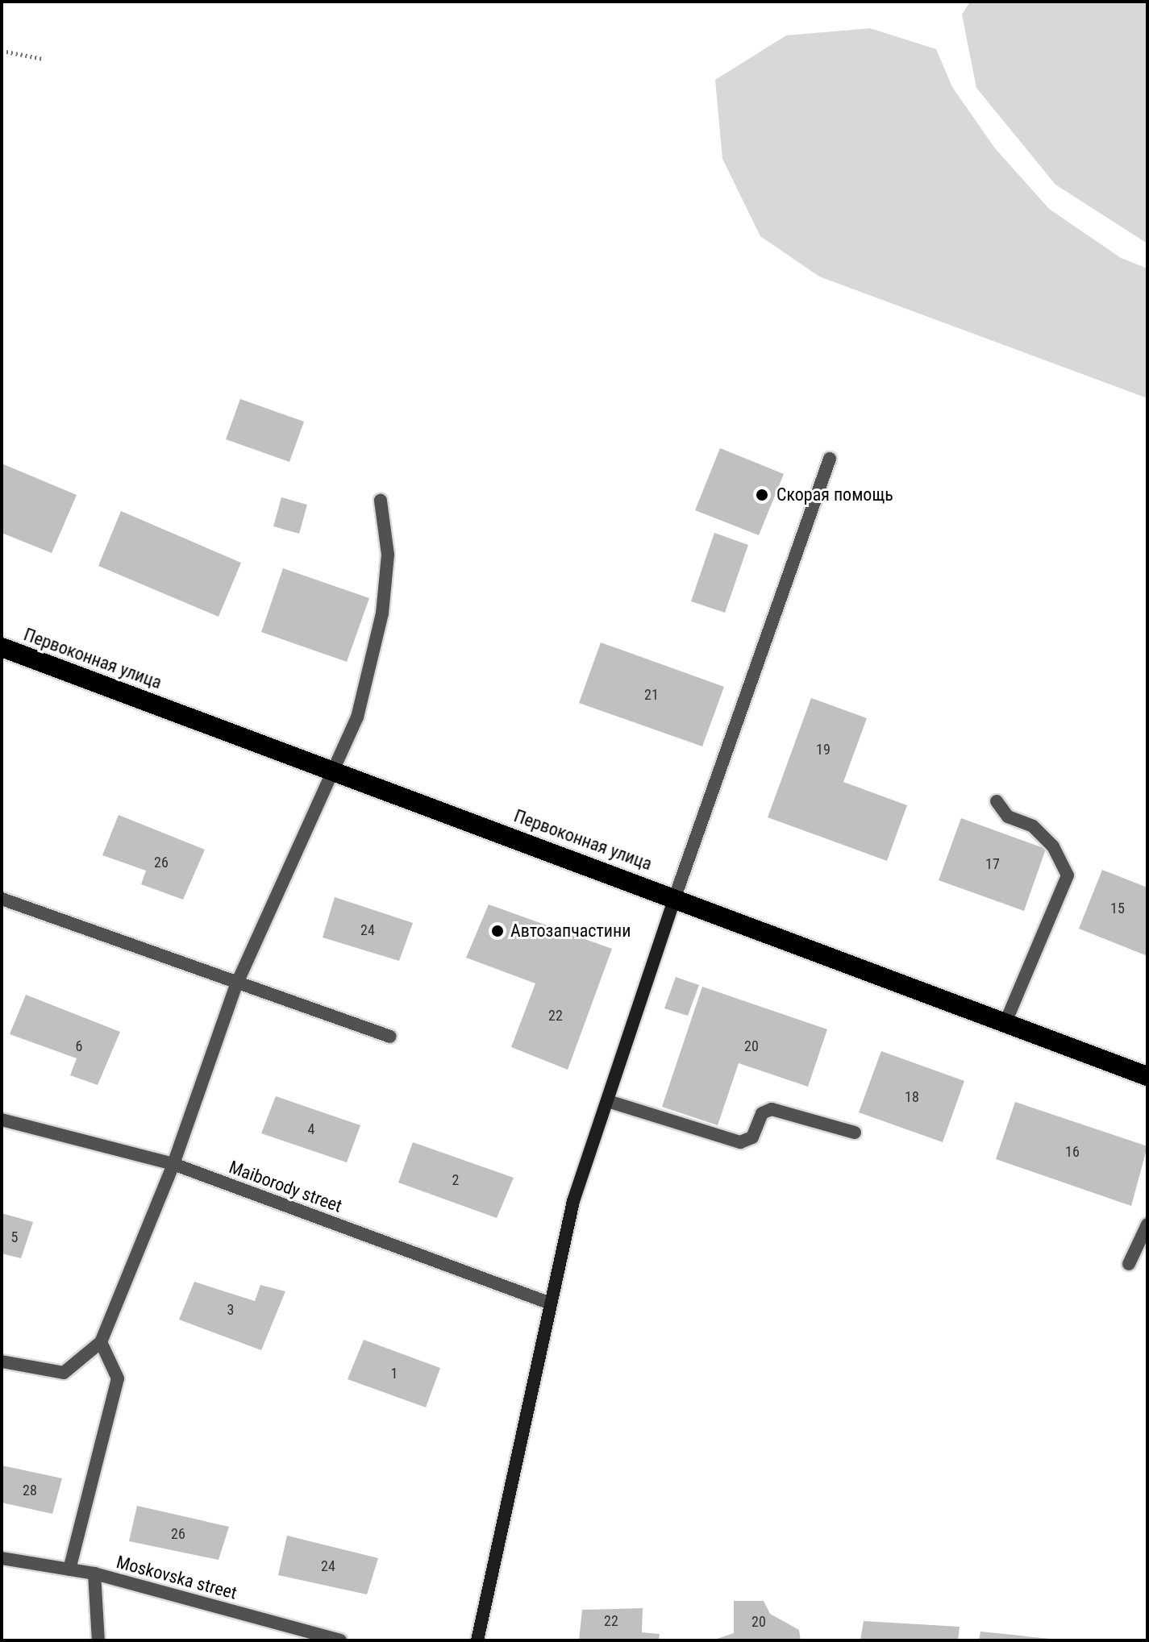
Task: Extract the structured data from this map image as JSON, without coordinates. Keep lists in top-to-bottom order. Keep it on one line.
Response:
{"streets":{"highway":["Первоконная улица"],"street":["Maiborody street","Moskovska street"]},"places":["Скорая помощь","Автозапчастини"],"house_numbers":["21","19","26","17","15","24","22","6","20","18","4","16","2","5","3","1","28","26","24","22","20"]}
